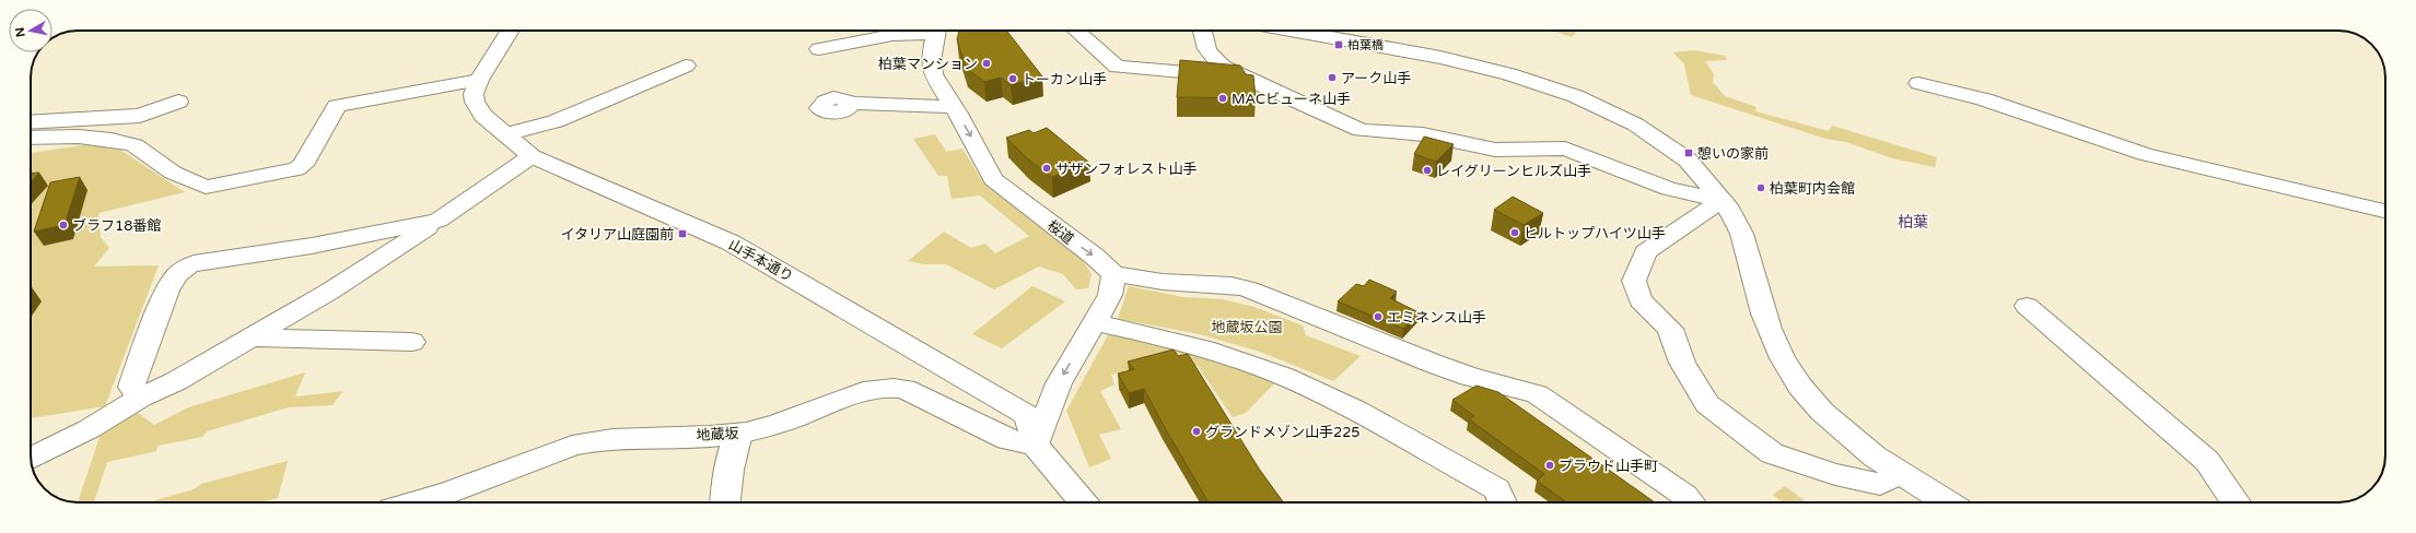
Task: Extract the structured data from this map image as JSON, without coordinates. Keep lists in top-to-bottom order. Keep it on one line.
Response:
{"streets":{"street":["桜道","山手本通り","地蔵坂"]},"crossings":[["山手本通り","地蔵坂"]],"one_way":["桜道"],"districts":["柏葉"],"parks":["地蔵坂公園"],"places":{"transit":["柏葉橋","憩いの家前","イタリア山庭園前"],"other":["柏葉マンション","アーク山手","トーカン山手","MACビューネ山手","サザンフォレスト山手","レイグリーンヒルズ山手","柏葉町内会館","ブラフ18番館","ヒルトップハイツ山手","エミネンス山手","グランドメゾン山手225","プラウド山手町"]},"north":"left"}
